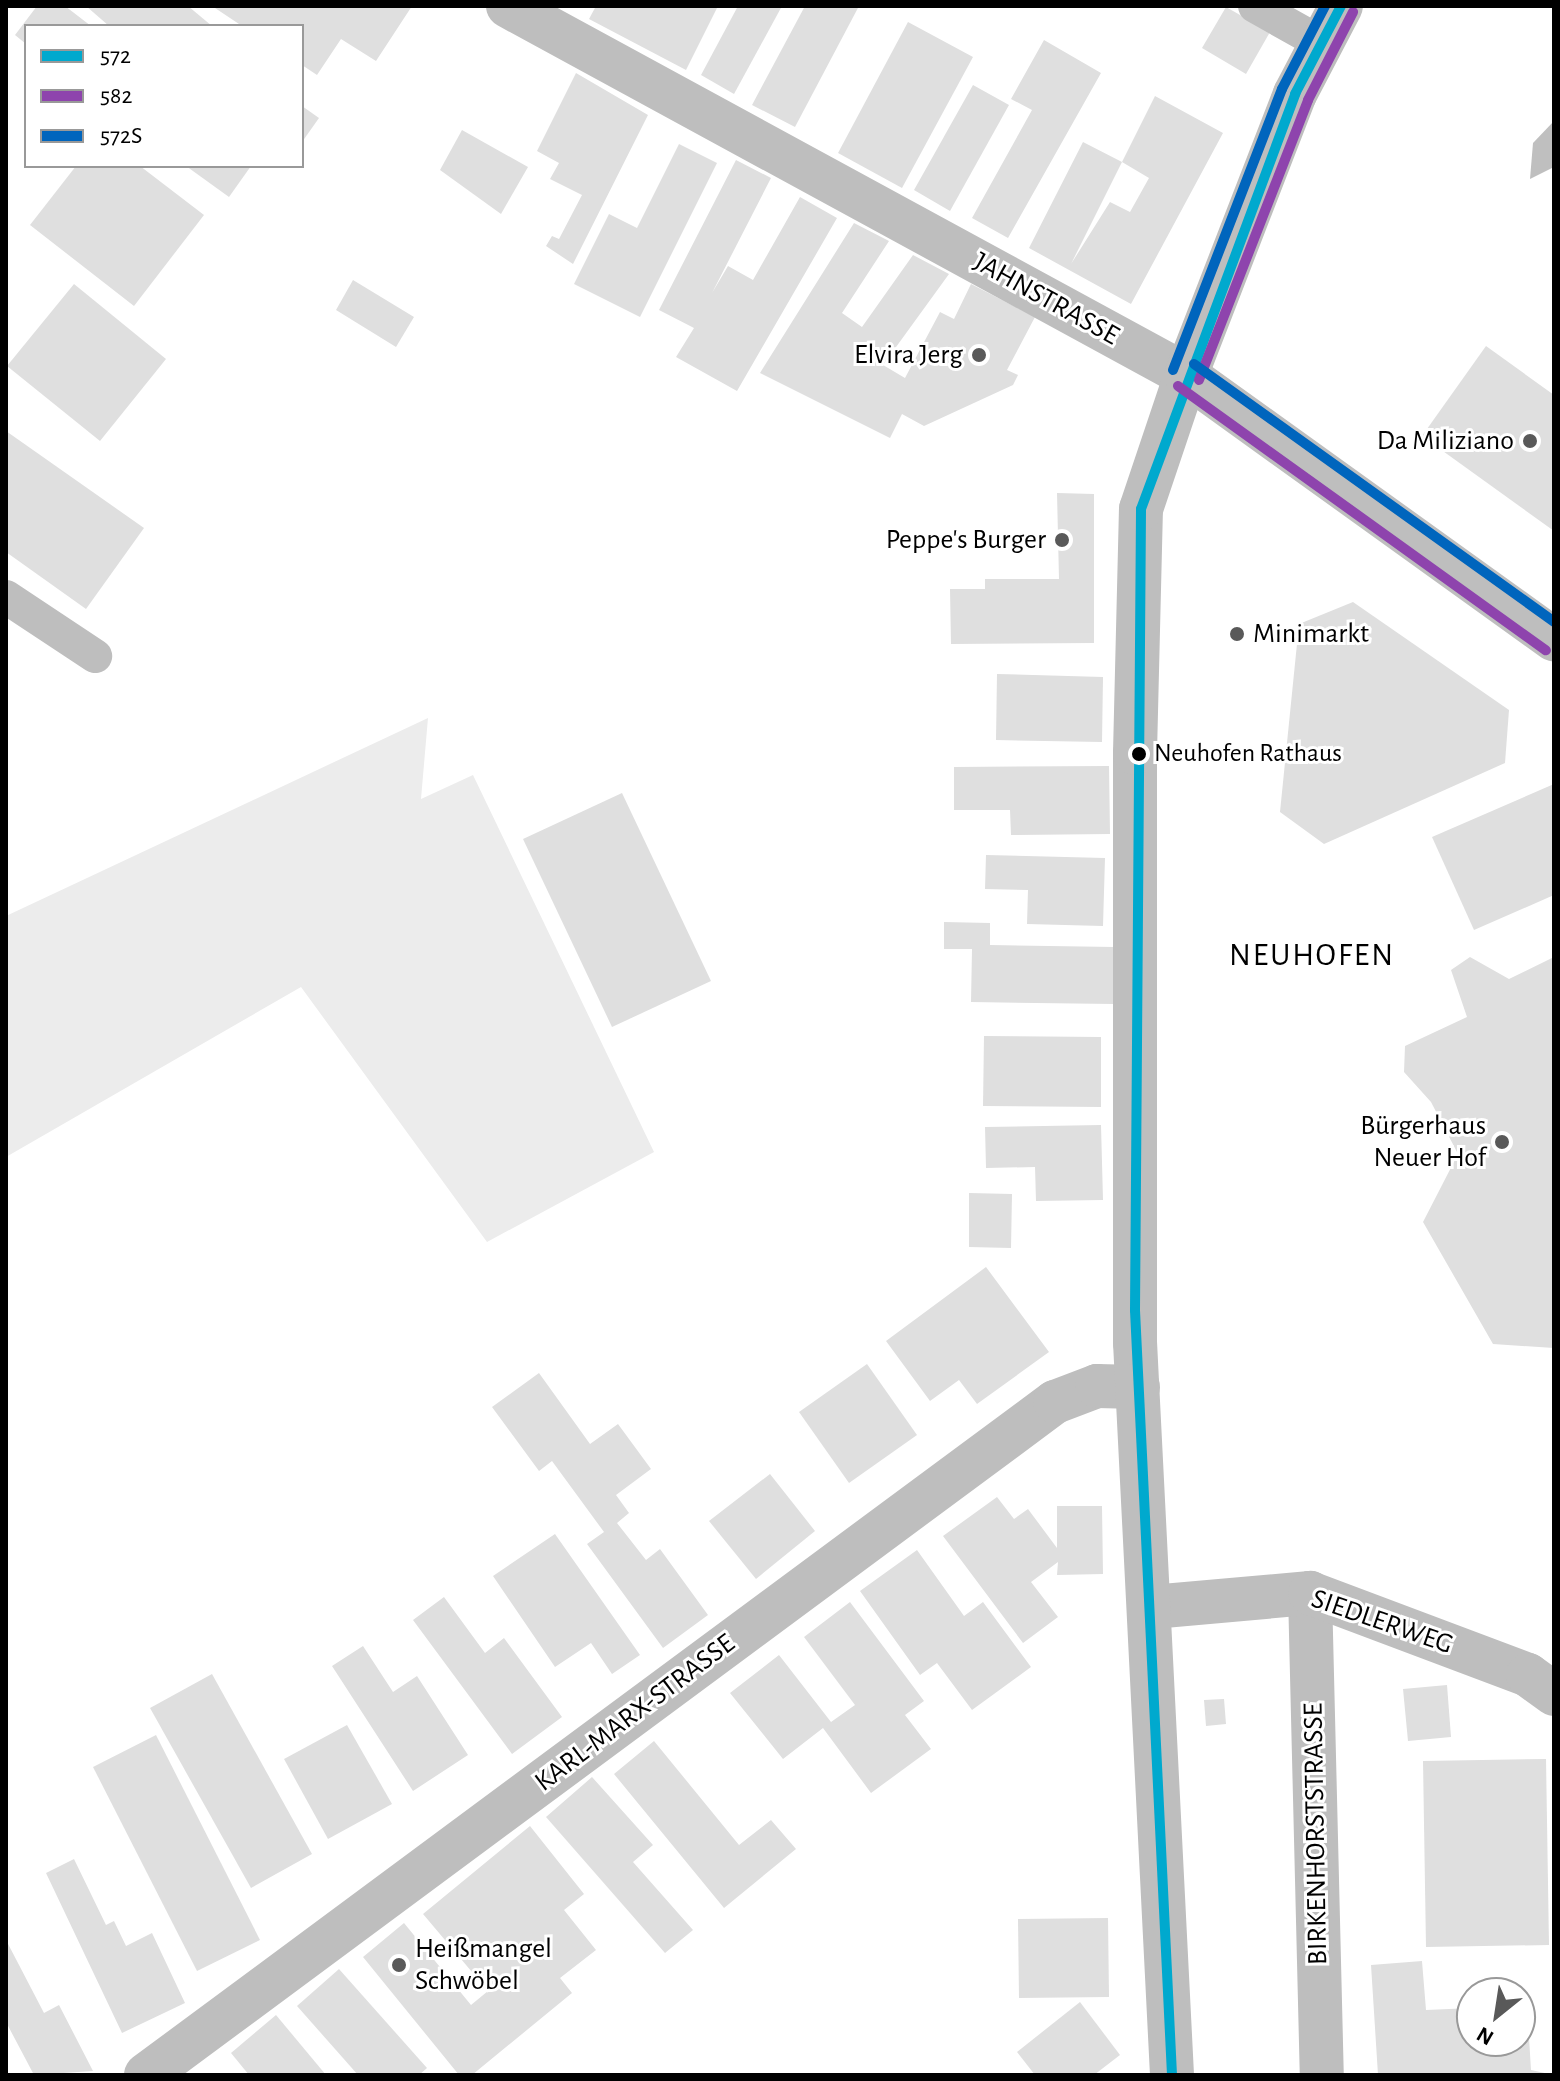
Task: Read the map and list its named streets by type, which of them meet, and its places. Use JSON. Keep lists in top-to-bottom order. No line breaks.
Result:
{"streets":{"street":["JAHNSTRASSE","SIEDLERWEG","KARL-MARX-STRASSE","BIRKENHORSTSTRASSE"]},"crossings":[["SIEDLERWEG","BIRKENHORSTSTRASSE"]],"districts":["NEUHOFEN"],"places":["Elvira Jerg","Da Miliziano","Peppe's Burger","Minimarkt","Neuhofen Rathaus","Bürgerhaus Neuer Hof","Heißmangel Schwöbel"],"lines":["transit line 572","transit line 572S","transit line 582"],"legend":["572","582","572S"],"north":"bottom left"}
